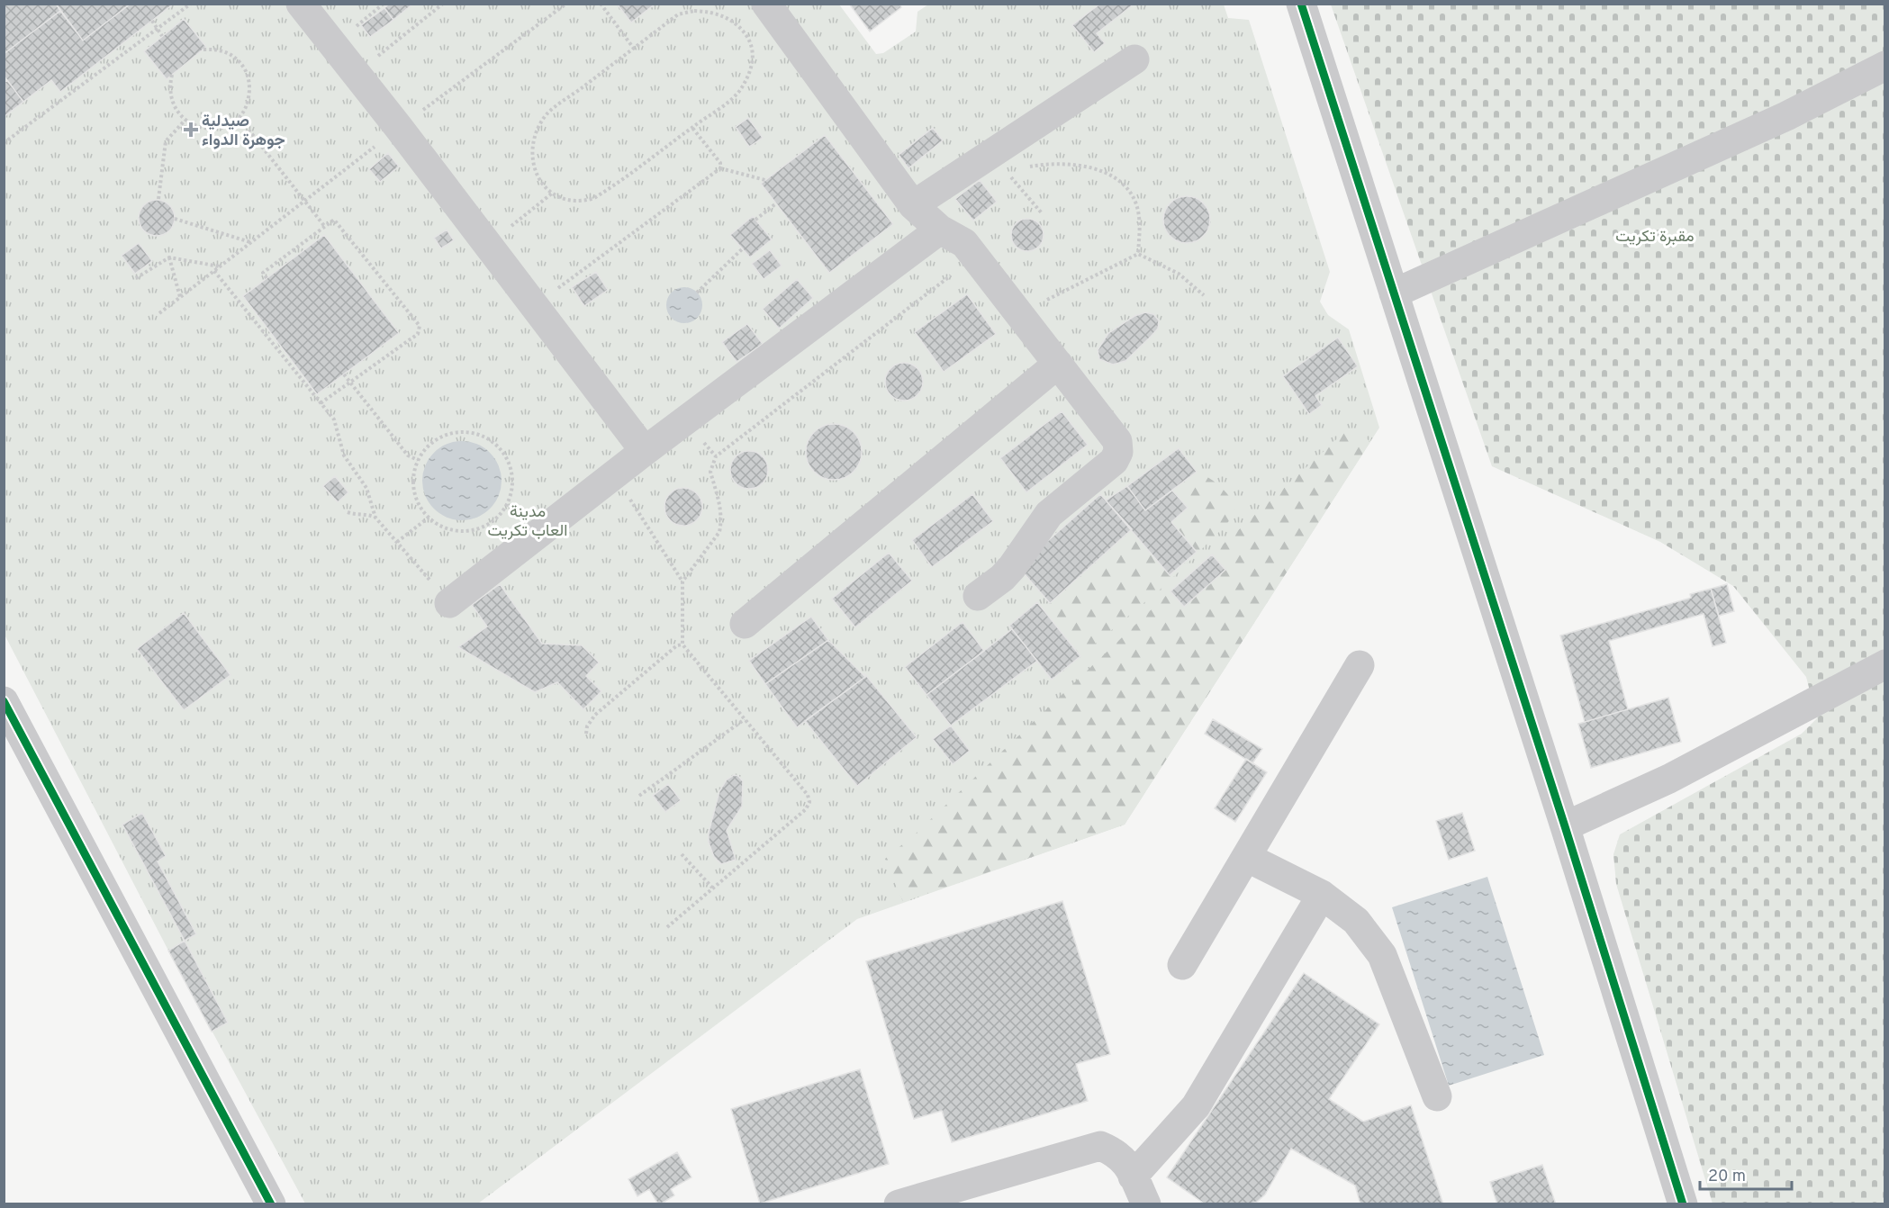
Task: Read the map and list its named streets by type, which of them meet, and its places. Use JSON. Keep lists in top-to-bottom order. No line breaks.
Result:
{"parks":["مقبرة تكريت","مدينة العاب تكريت"],"places":{"health":["صيدلية جوهرة الدواء"]},"scale_bar":"20 m"}
